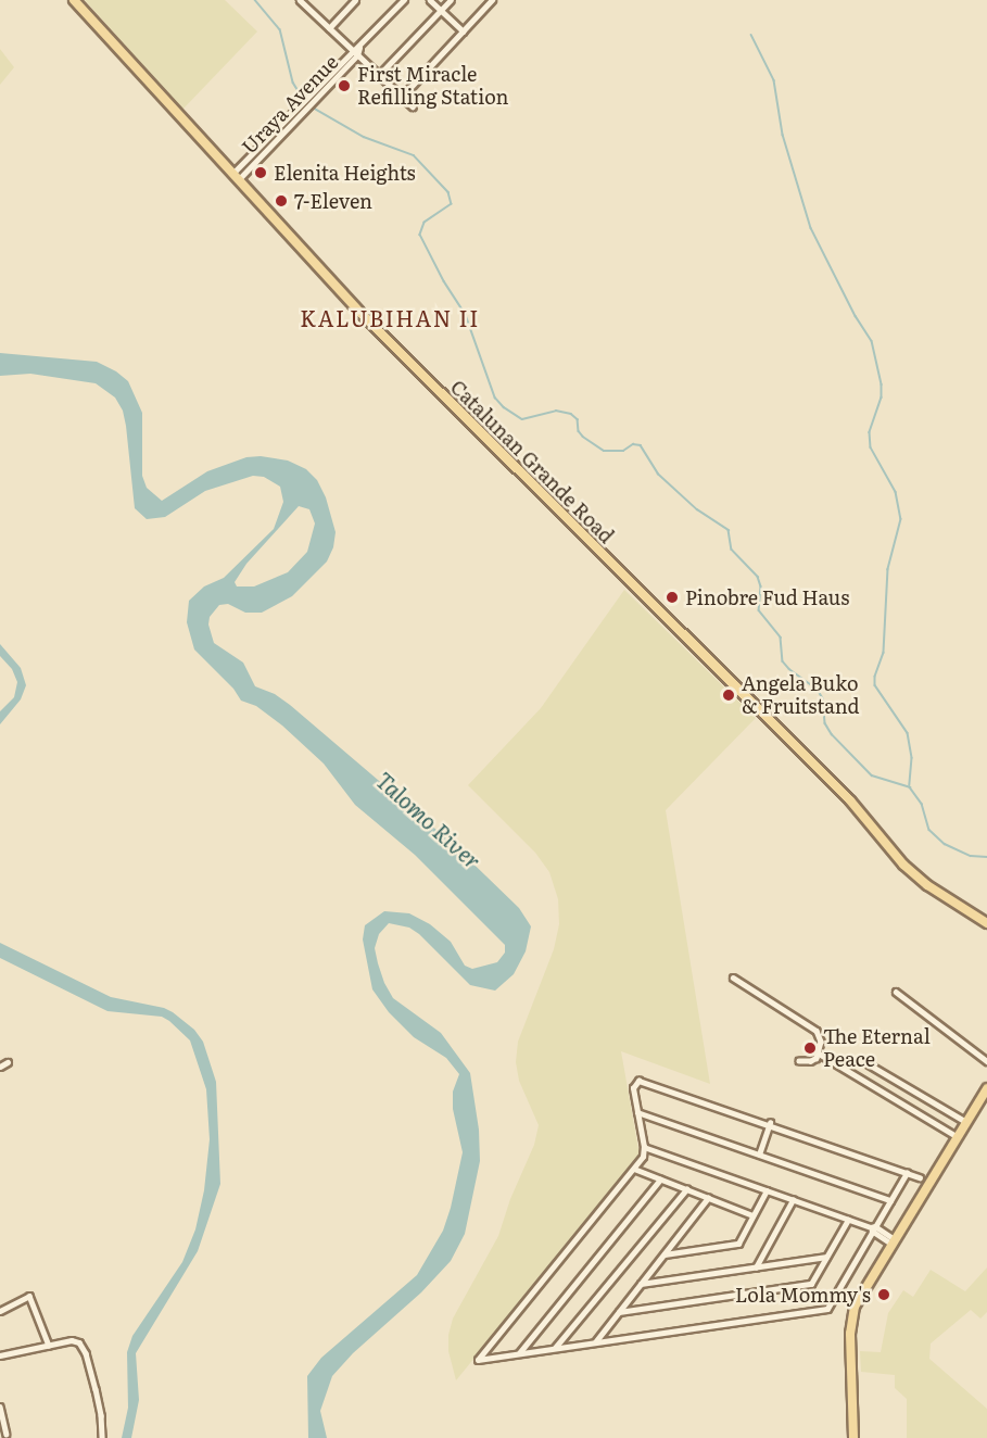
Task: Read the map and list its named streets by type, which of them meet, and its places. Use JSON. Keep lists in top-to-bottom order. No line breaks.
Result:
{"streets":{"main road":["Catalunan Grande Road"],"street":["Uraya Avenue"]},"crossings":[["Uraya Avenue","Catalunan Grande Road"]],"districts":["KALUBIHAN II"],"water":["Talomo River"],"places":["First Miracle Refilling Station","Elenita Heights","7-Eleven","Pinobre Fud Haus","Angela Buko & Fruitstand","The Eternal Peace","Lola Mommy's"]}
